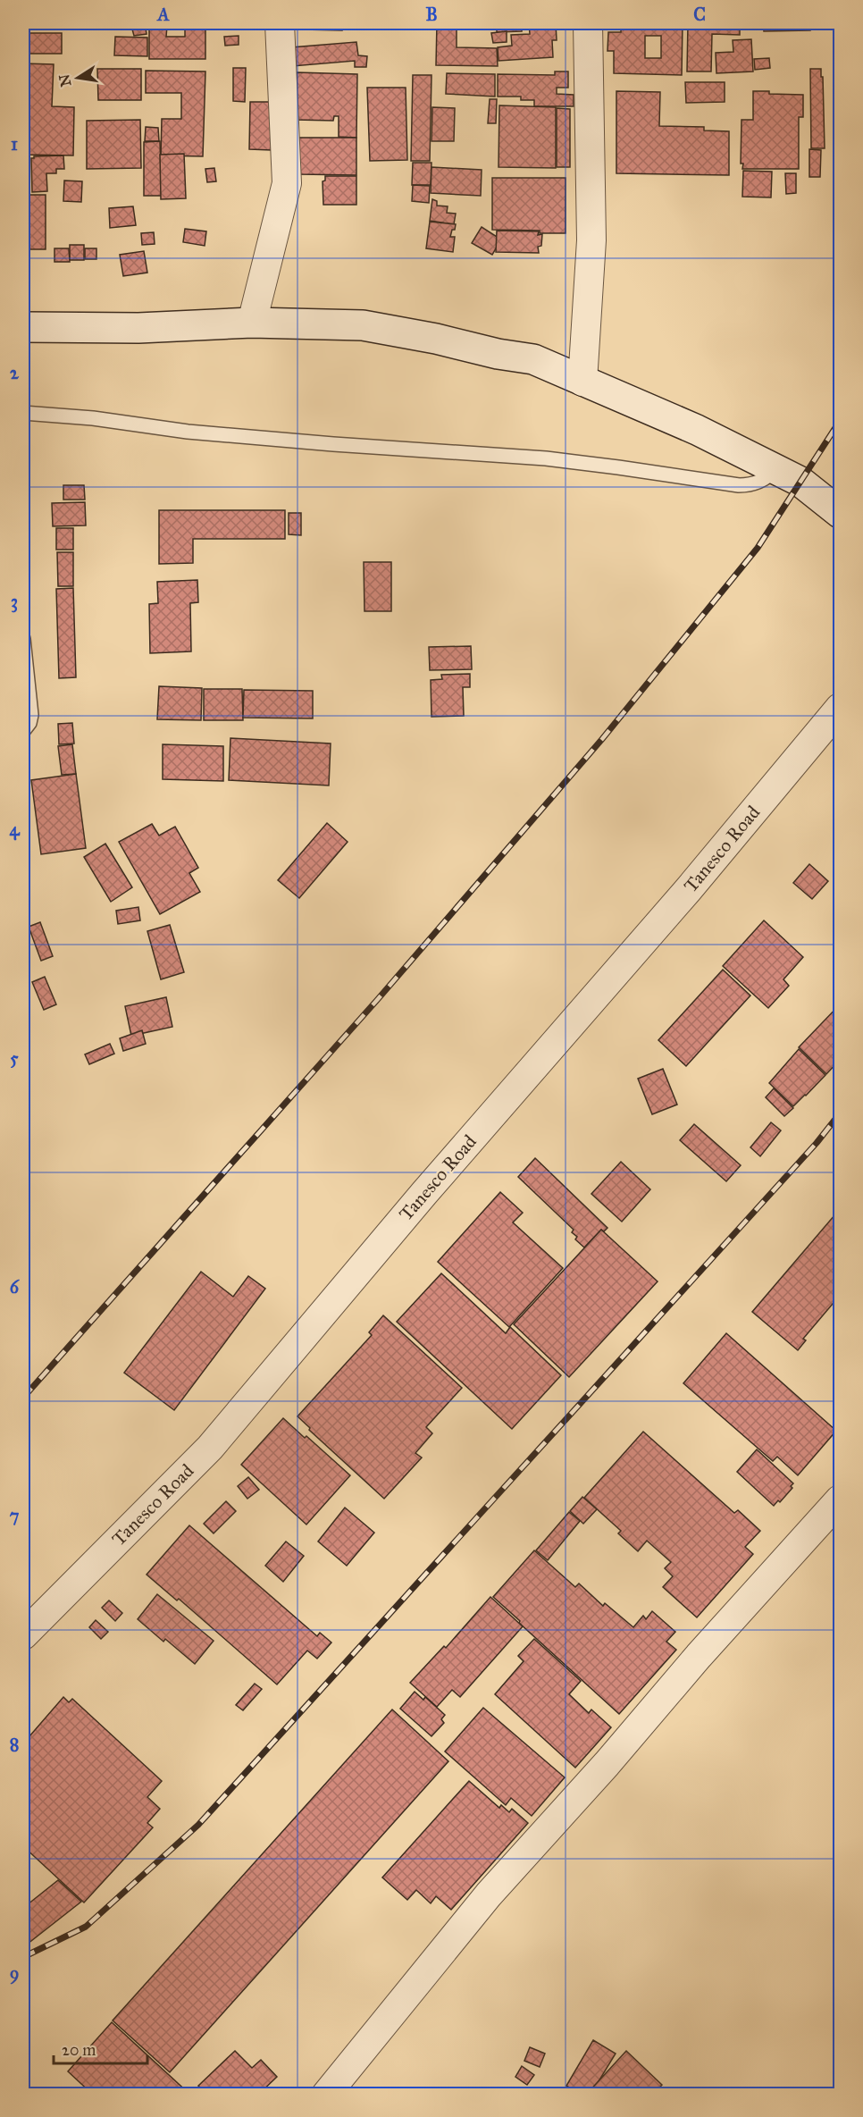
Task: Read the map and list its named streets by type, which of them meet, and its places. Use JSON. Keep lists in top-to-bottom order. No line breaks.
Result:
{"streets":{"street":["Tanesco Road"]},"scale_bar":"20 m","north":"left","grid":{"columns":["A","B","C"],"rows":["1","2","3","4","5","6","7","8","9"]}}
